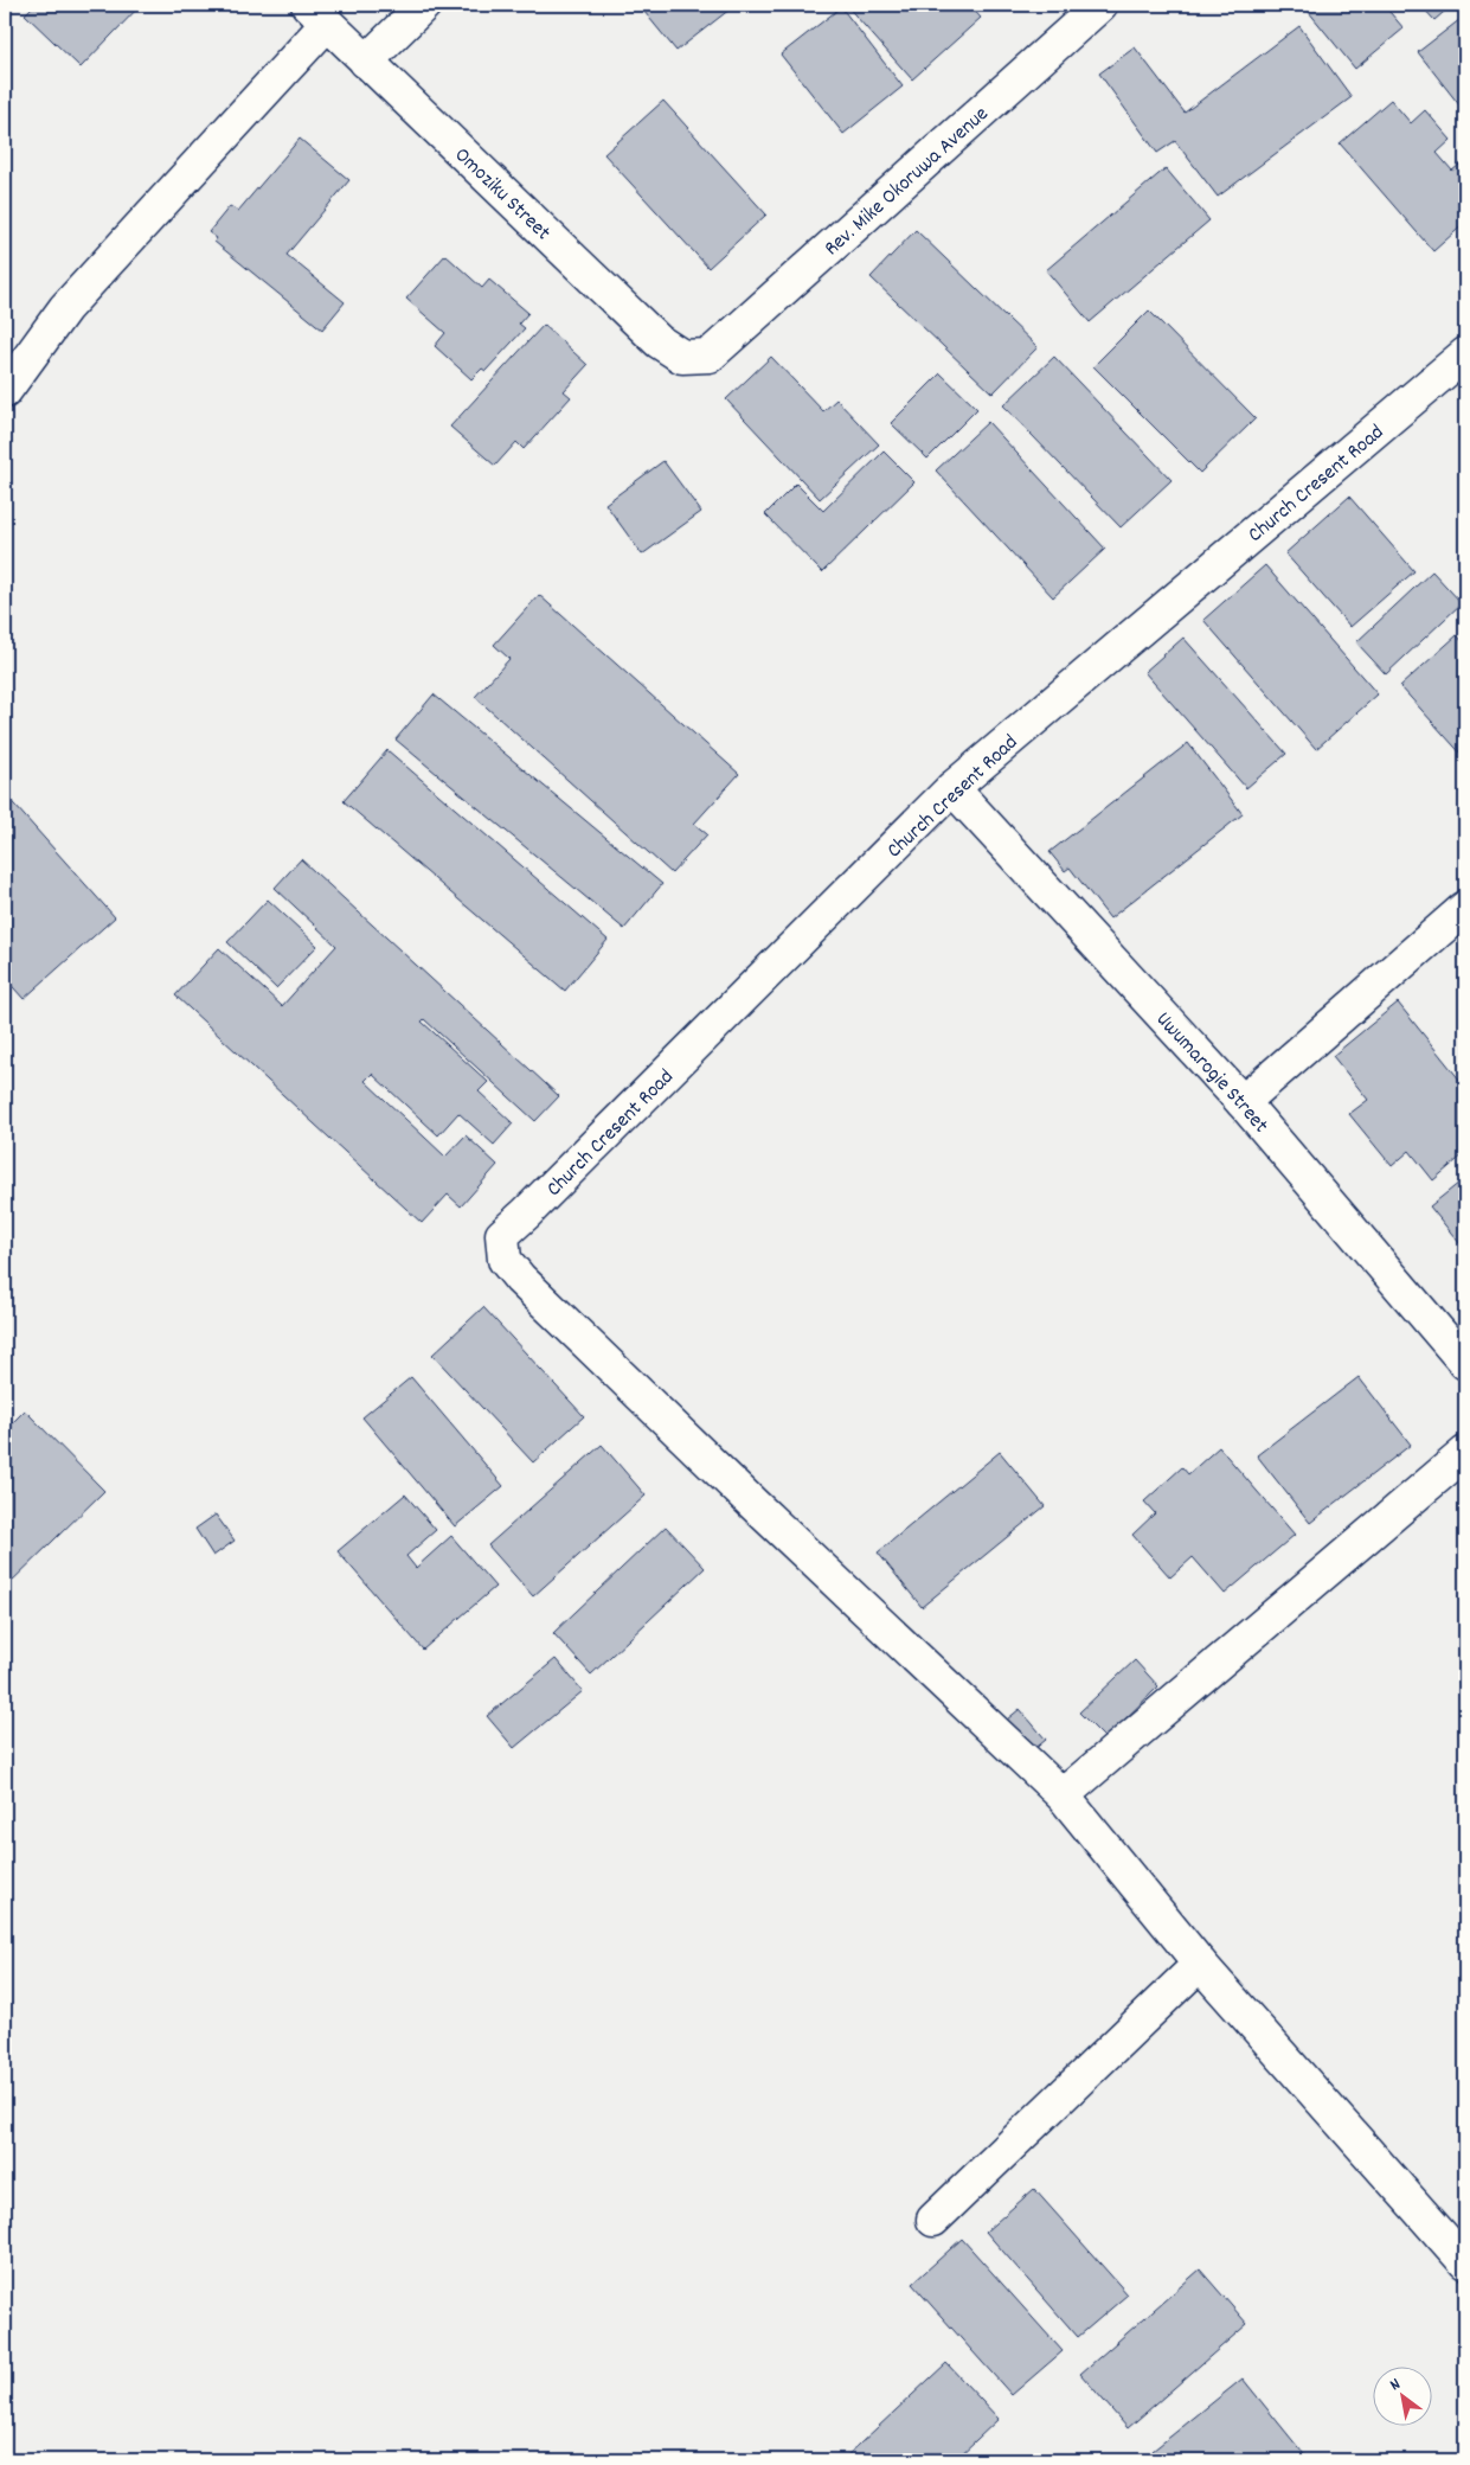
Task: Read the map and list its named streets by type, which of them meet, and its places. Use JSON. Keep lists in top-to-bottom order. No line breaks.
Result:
{"streets":{"street":["Rev. Mike Okoruwa Avenue","Omoziku Street","Church Cresent Road","Uwumarogie Street"]},"crossings":[["Rev. Mike Okoruwa Avenue","Omoziku Street"],["Church Cresent Road","Uwumarogie Street"]],"north":"top left"}
